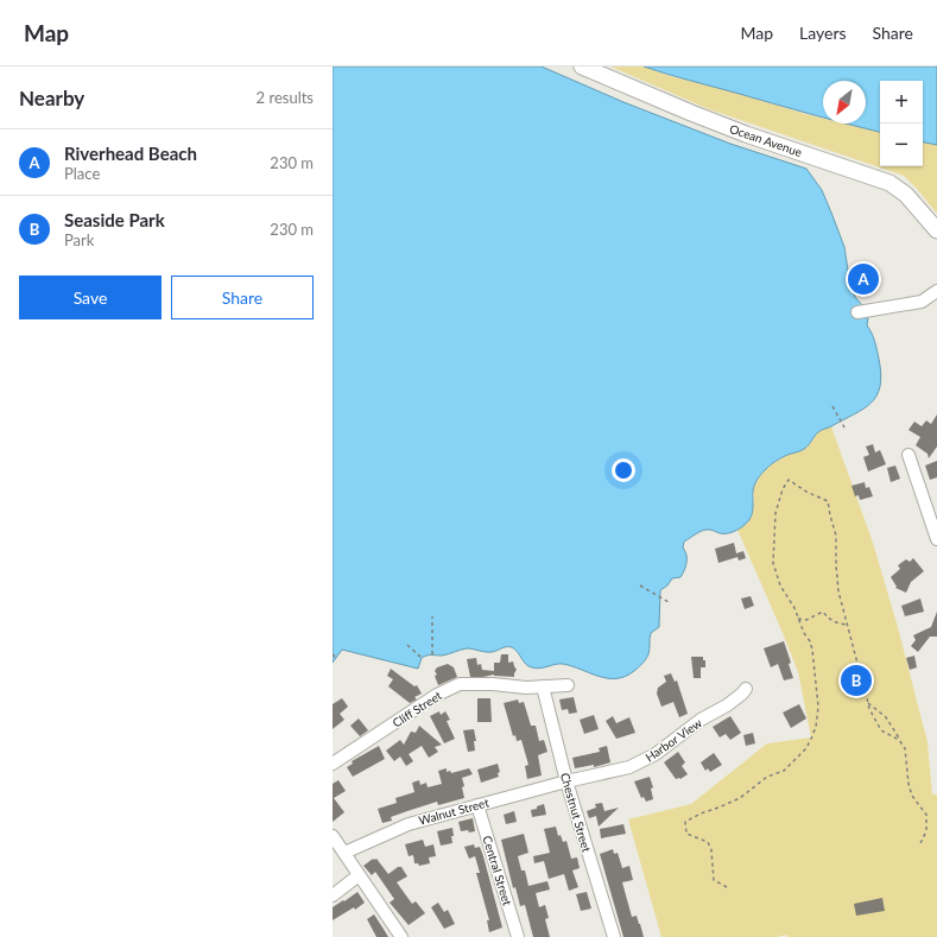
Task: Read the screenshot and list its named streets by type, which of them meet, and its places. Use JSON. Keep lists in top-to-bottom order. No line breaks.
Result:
{"streets":{"main road":["Ocean Avenue"],"street":["Cliff Street","Harbor View","Walnut Street","Chestnut Street","Central Street"]},"crossings":[["Cliff Street","Chestnut Street"],["Harbor View","Walnut Street"],["Harbor View","Chestnut Street"],["Walnut Street","Chestnut Street"],["Walnut Street","Central Street"]],"north":"bottom left","page":{"header":"Map","nav":["Map","Layers","Share"],"heading":["Nearby","2 results"],"map_buttons":["+","−"],"list":[{"mark":"A","name":"Riverhead Beach","note":"Place","value":"230 m"},{"mark":"B","name":"Seaside Park","note":"Park","value":"230 m"}],"buttons":["Save","Share"],"pins":["A","B"]}}
